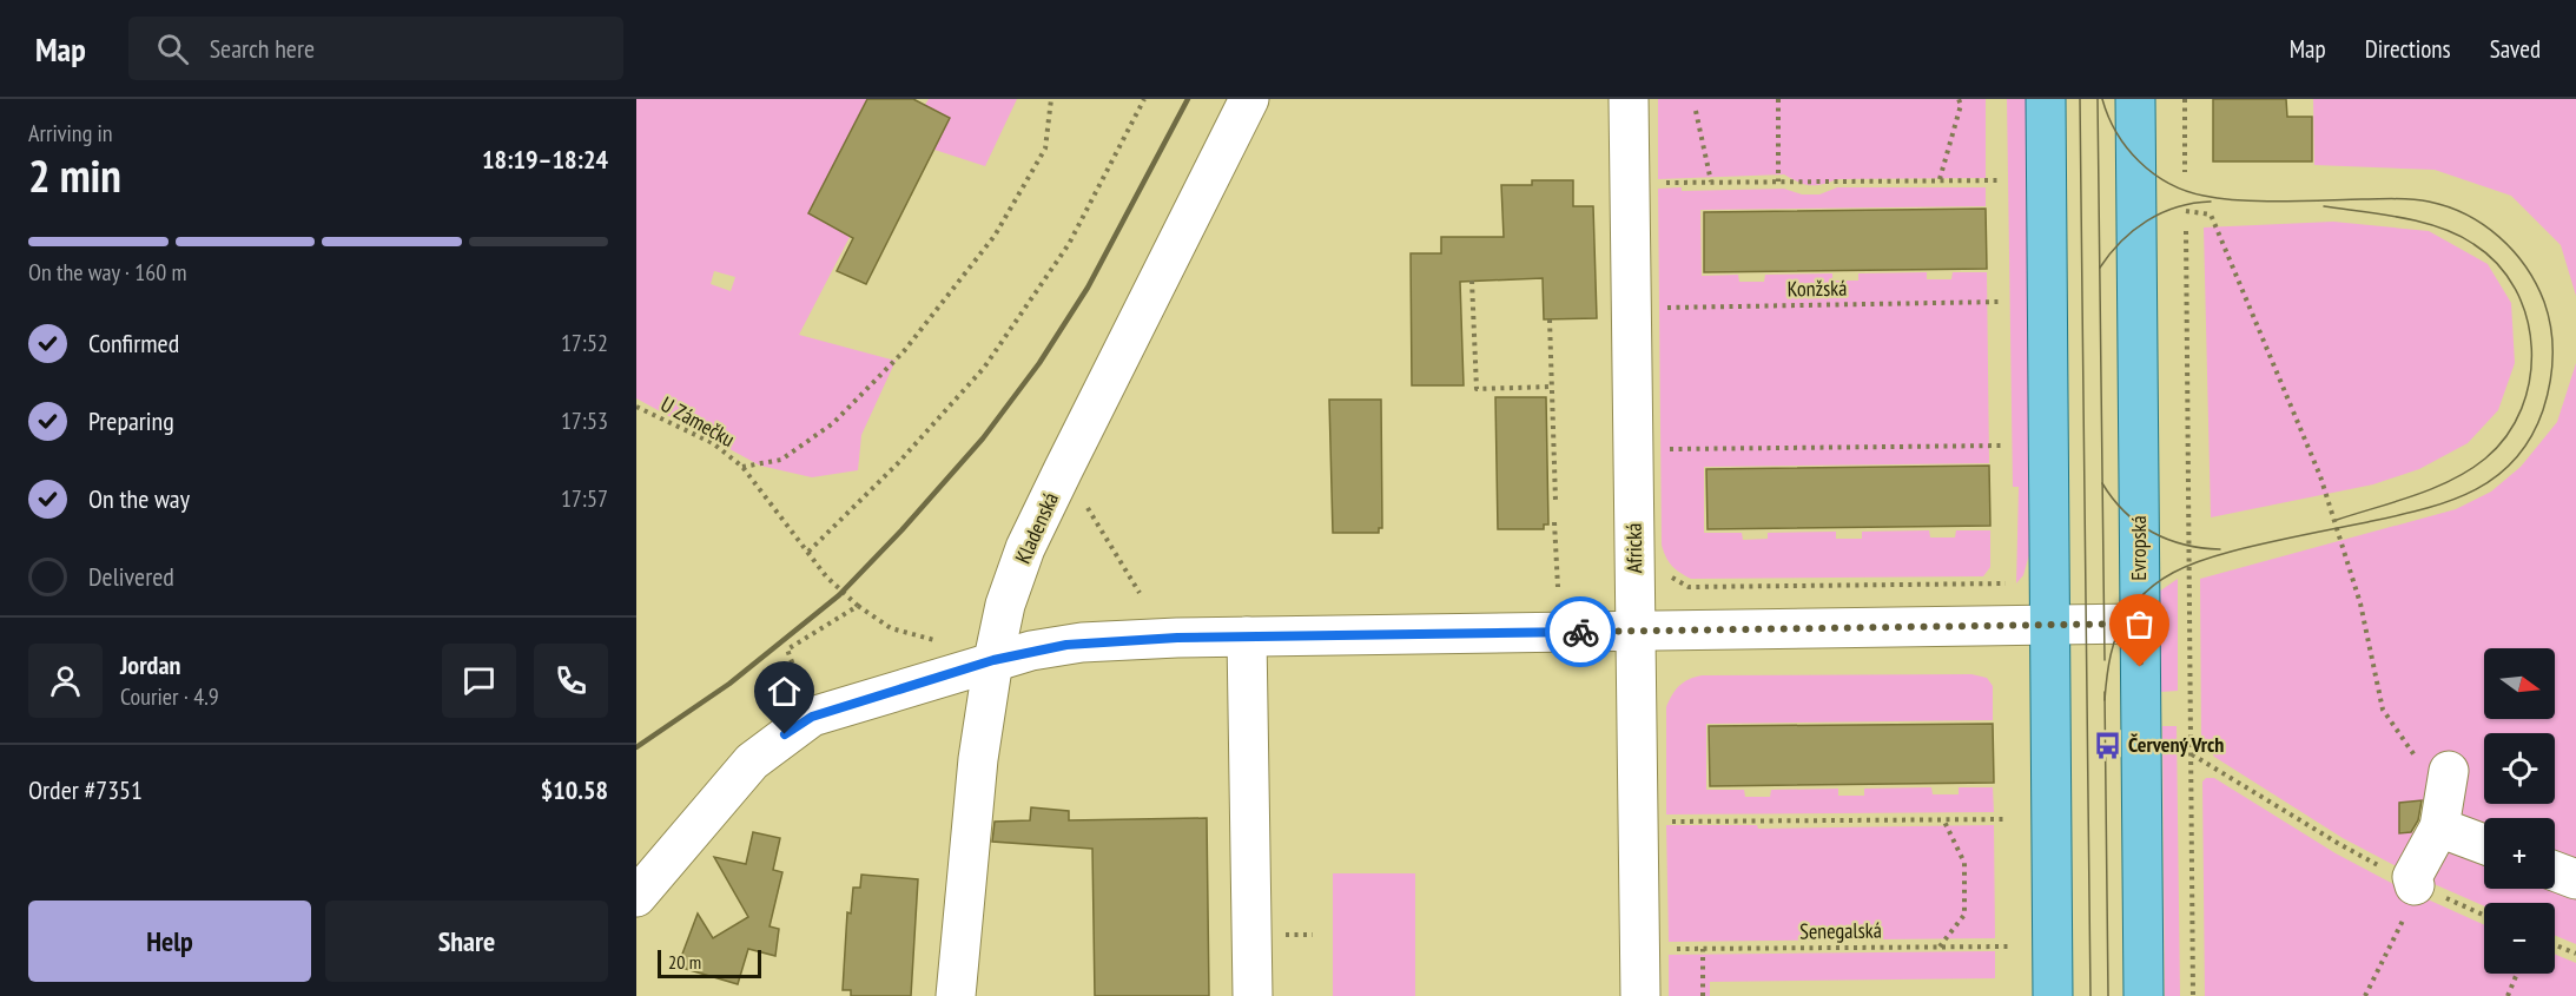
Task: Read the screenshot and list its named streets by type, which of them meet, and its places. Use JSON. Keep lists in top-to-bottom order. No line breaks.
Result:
{"streets":{"main road":["Evropská"],"street":["Kladenská","Africká"],"path":["Konžská","U Zámečku","Senegalská"]},"crossings":[["Konžská","Africká"]],"places":{"bus stop":["Červený Vrch"]},"scale_bar":"20 m","north":"right","page":{"header":"Map","search":"Search here","nav":["Map","Directions","Saved"],"heading":["2 min","Arriving in","18:19–18:24"],"panel":["Jordan","Courier · 4.9","Order #7351","$10.58"],"bar":"On the way · 160 m","list":[["Confirmed","17:52"],["Preparing","17:53"],["On the way","17:57"],"Delivered"],"map_buttons":["+","−"],"buttons":["Help","Share"],"scale":"20 m"}}
